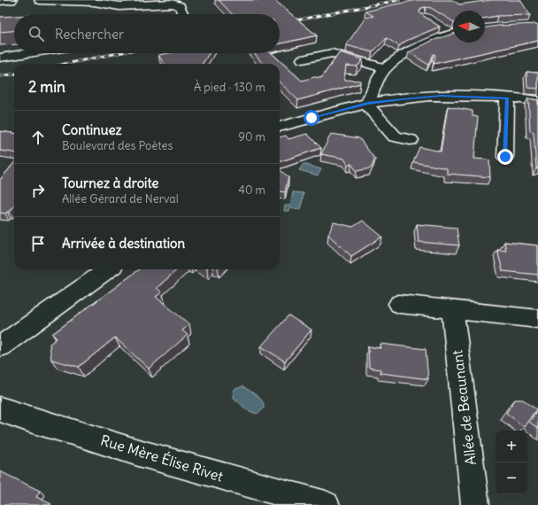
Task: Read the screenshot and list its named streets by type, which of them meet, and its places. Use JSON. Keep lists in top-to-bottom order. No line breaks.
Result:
{"streets":{"street":["Allée de Beaunant","Rue Mère Élise Rivet"]},"north":"left","page":{"search":"Rechercher","heading":["2 min","À pied · 130 m"],"list":[["Continuez","Boulevard des Poètes","90 m"],["Tournez à droite","Allée Gérard de Nerval","40 m"],"Arrivée à destination"],"map_buttons":["+","−"]}}
